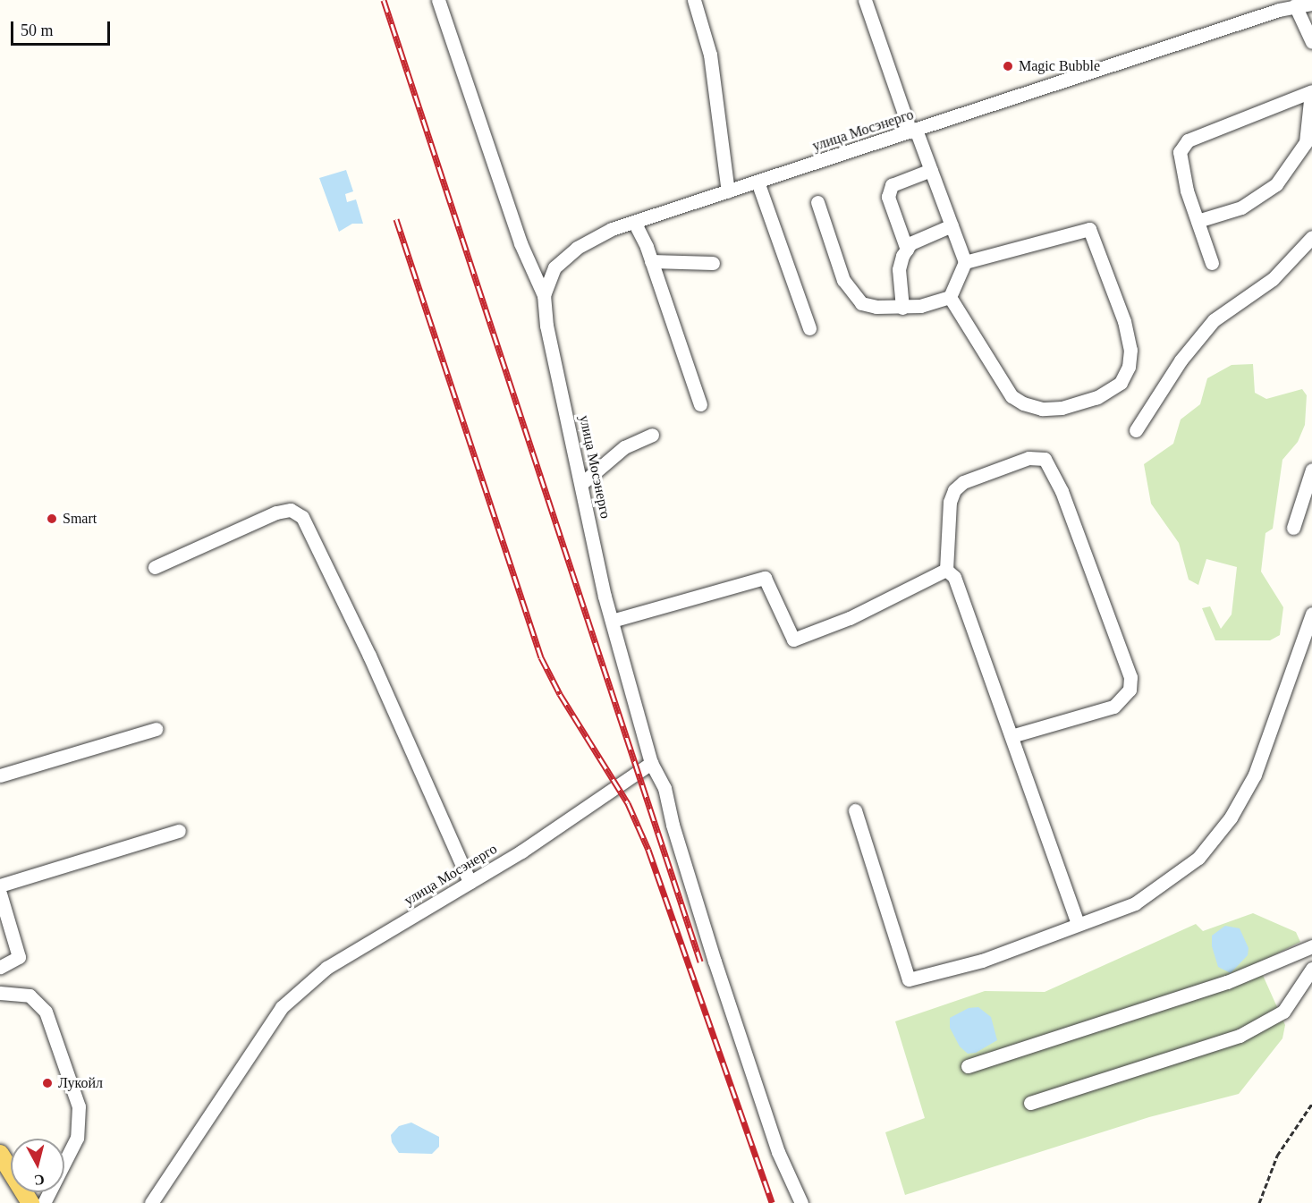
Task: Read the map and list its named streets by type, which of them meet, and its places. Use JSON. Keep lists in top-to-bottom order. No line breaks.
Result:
{"streets":{"street":["улица Мосэнерго"]},"places":["Magic Bubble","Smart","Лукойл"],"scale_bar":"50 m","north":"bottom"}
